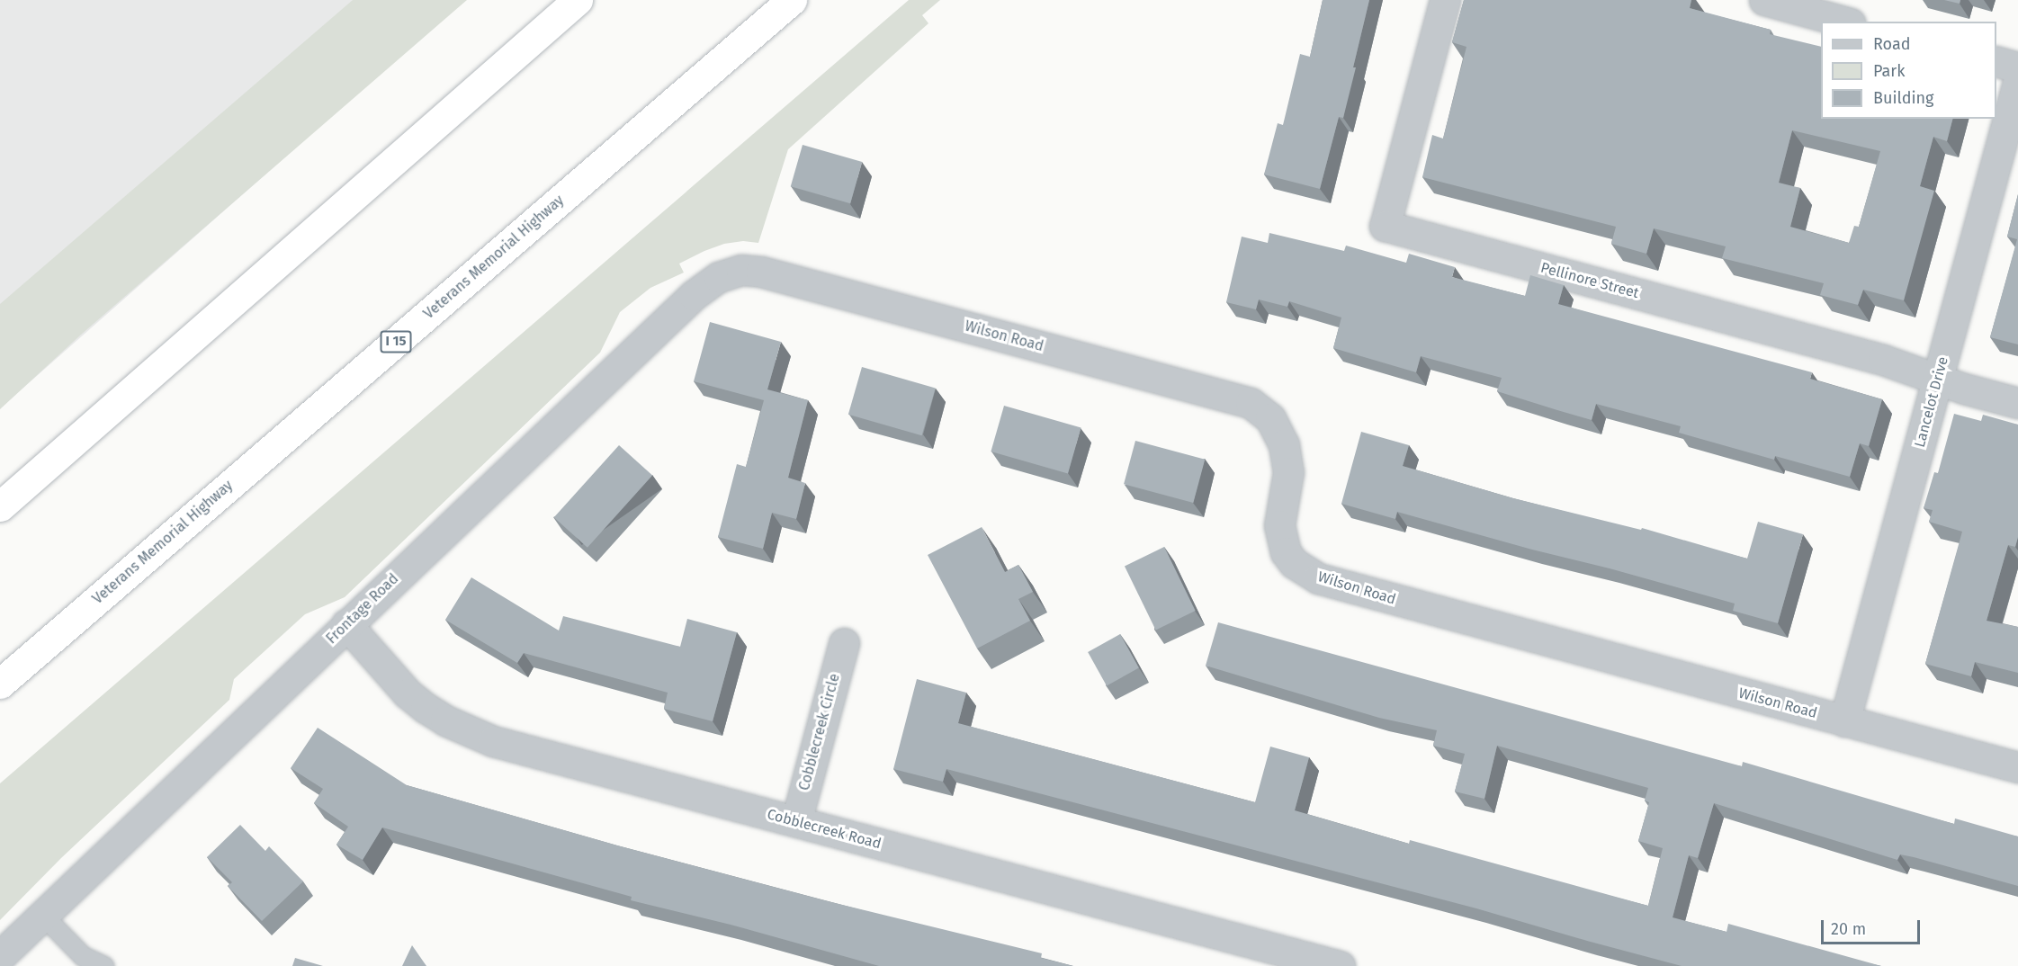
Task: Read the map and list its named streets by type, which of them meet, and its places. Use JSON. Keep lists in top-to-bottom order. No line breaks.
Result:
{"streets":{"highway":["Veterans Memorial Highway","I 15"],"street":["Pellinore Street","Wilson Road","Lancelot Drive","Frontage Road","Cobblecreek Circle","Cobblecreek Road"]},"crossings":[["Pellinore Street","Lancelot Drive"],["Wilson Road","Lancelot Drive"],["Wilson Road","Frontage Road"],["Frontage Road","Cobblecreek Road"],["Cobblecreek Circle","Cobblecreek Road"]],"legend":["Road","Park","Building"],"scale_bar":"20 m"}
